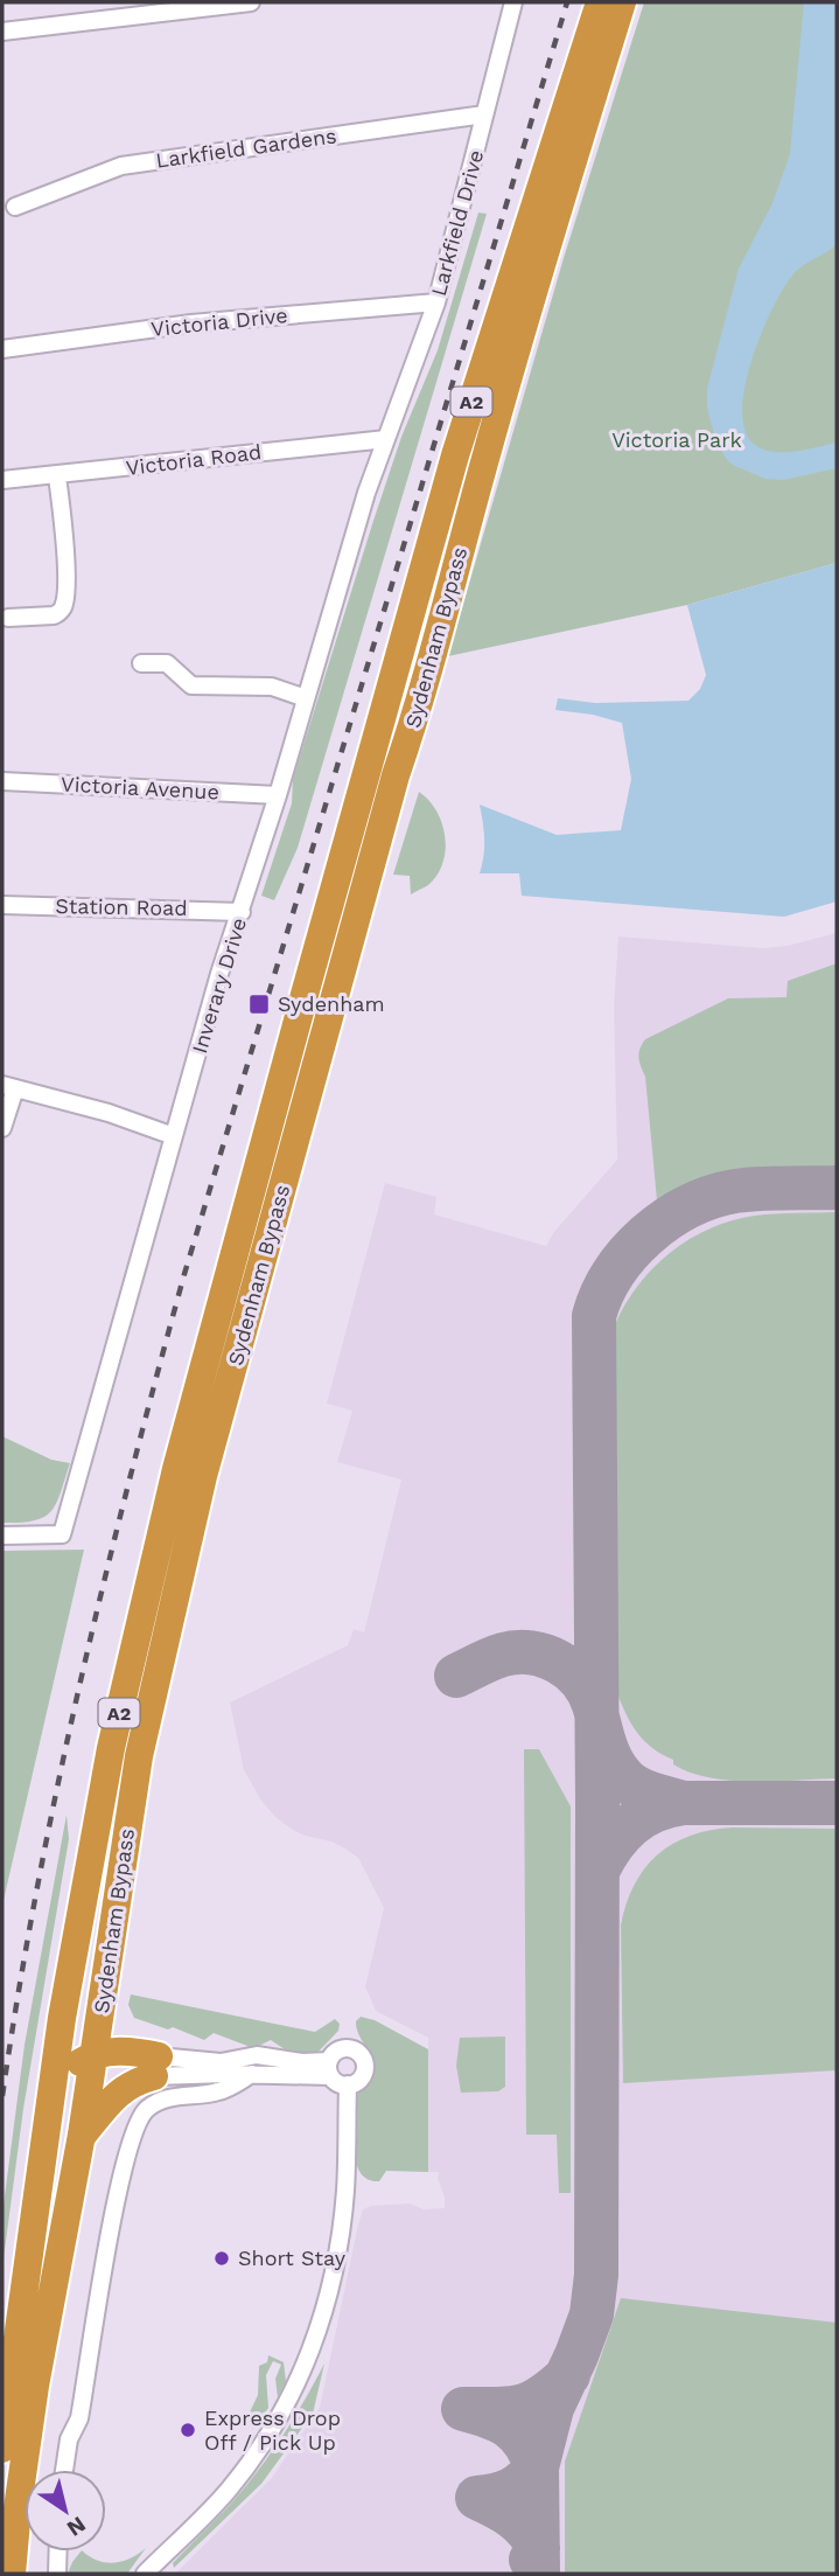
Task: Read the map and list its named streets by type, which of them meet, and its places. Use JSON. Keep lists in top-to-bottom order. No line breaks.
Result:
{"streets":{"highway":["A2","Sydenham Bypass"],"street":["Larkfield Gardens","Larkfield Drive","Victoria Drive","Victoria Road","Victoria Avenue","Station Road","Inverary Drive"]},"crossings":[["Larkfield Gardens","Larkfield Drive"],["Larkfield Drive","Victoria Drive"],["Larkfield Drive","Victoria Road"],["Larkfield Drive","Inverary Drive"],["Victoria Road","Inverary Drive"],["Victoria Avenue","Inverary Drive"],["Station Road","Inverary Drive"]],"parks":["Victoria Park"],"places":{"transit":["Sydenham"],"other":["Short Stay","Express Drop Off / Pick Up"]},"north":"bottom right"}
